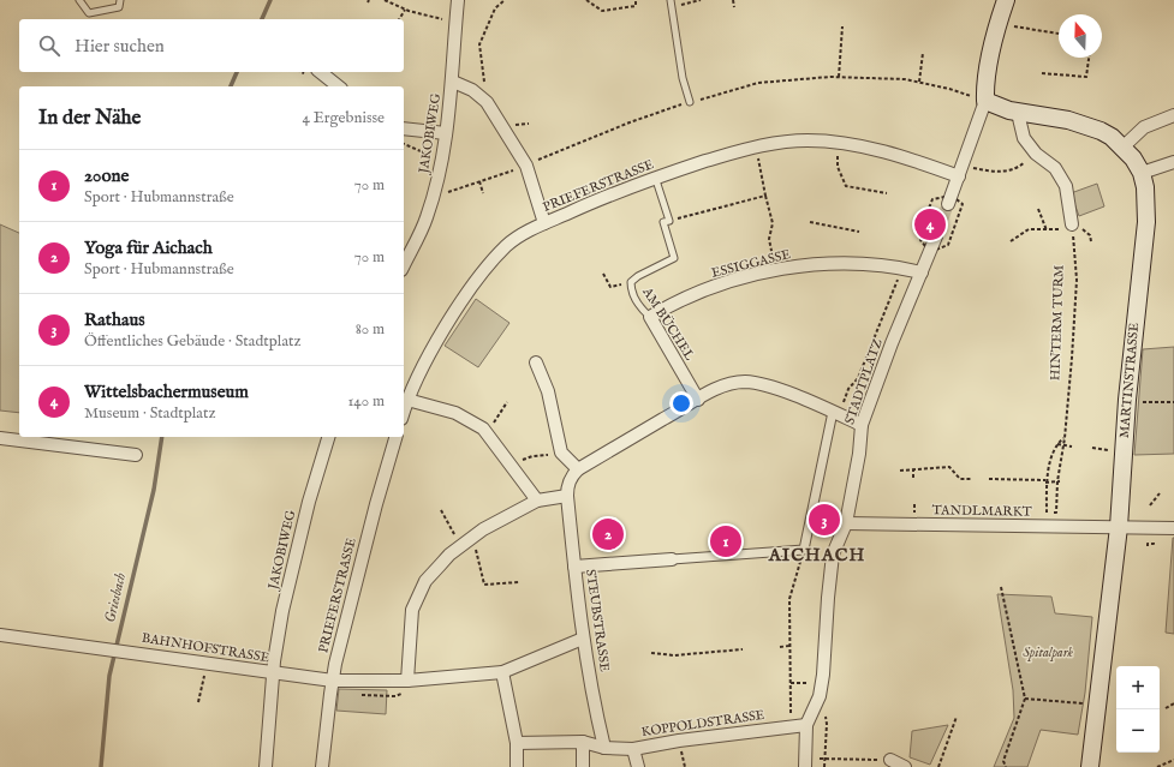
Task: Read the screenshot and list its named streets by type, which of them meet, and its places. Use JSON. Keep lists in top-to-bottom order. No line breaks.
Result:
{"streets":{"main road":["MARTINSTRASSE"],"street":["JAKOBIWEG","PRIEFERSTRASSE","ESSIGGASSE","AM BÜCHEL","STADTPLATZ","TANDLMARKT","STEUBSTRASSE","BAHNHOFSTRASSE","KOPPOLDSTRASSE"],"path":["HINTERM TURM"]},"crossings":[["JAKOBIWEG","PRIEFERSTRASSE"],["JAKOBIWEG","BAHNHOFSTRASSE"],["PRIEFERSTRASSE","AM BÜCHEL"],["PRIEFERSTRASSE","BAHNHOFSTRASSE"],["ESSIGGASSE","AM BÜCHEL"],["ESSIGGASSE","STADTPLATZ"],["MARTINSTRASSE","TANDLMARKT"],["STADTPLATZ","TANDLMARKT"],["STADTPLATZ","KOPPOLDSTRASSE"],["STEUBSTRASSE","BAHNHOFSTRASSE"],["STEUBSTRASSE","KOPPOLDSTRASSE"]],"districts":["AICHACH"],"water":["Griesbach"],"parks":["Spitalpark"],"north":"top","page":{"search":"Hier suchen","heading":["In der Nähe","4 Ergebnisse"],"list":[{"mark":"1","name":"20one","note":"Sport · Hubmannstraße","value":"70 m"},{"mark":"2","name":"Yoga für Aichach","note":"Sport · Hubmannstraße","value":"70 m"},{"mark":"3","name":"Rathaus","note":"Öffentliches Gebäude · Stadtplatz","value":"80 m"},{"mark":"4","name":"Wittelsbachermuseum","note":"Museum · Stadtplatz","value":"140 m"}],"pins":["4","3","2","1"],"map_buttons":["+","−"]}}
